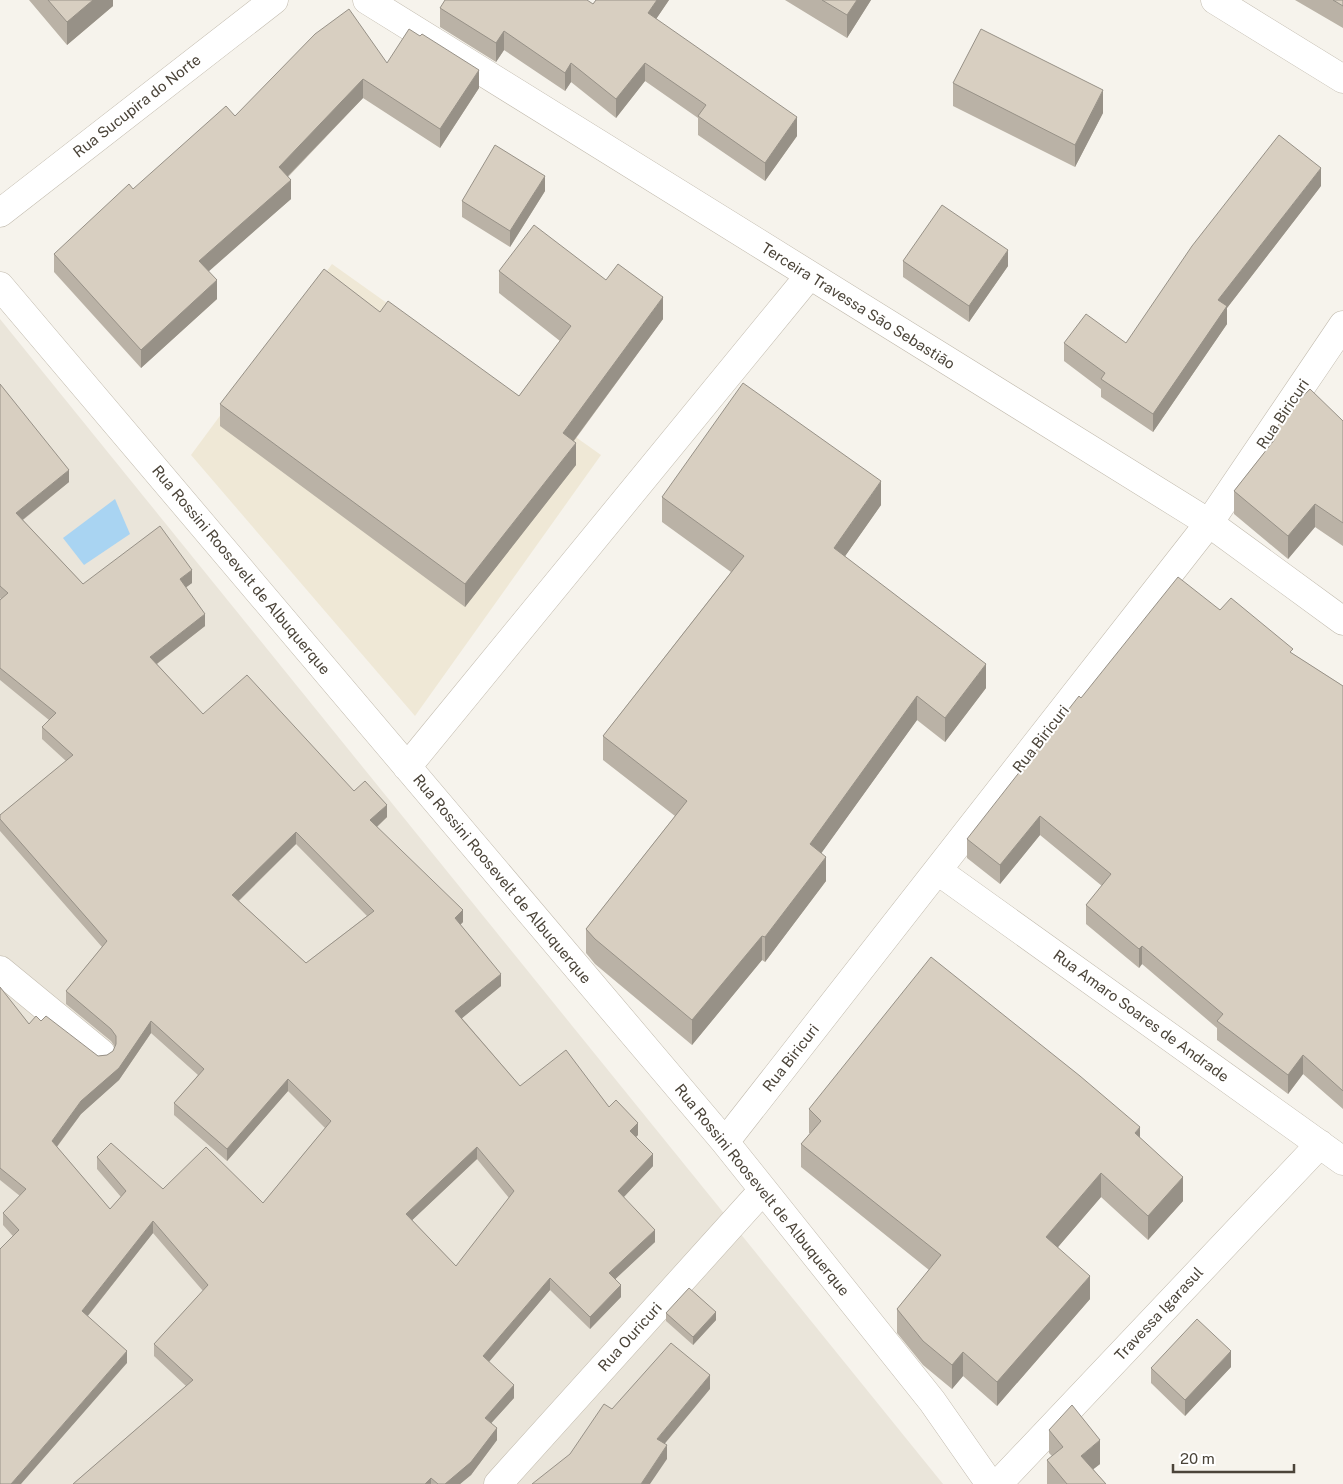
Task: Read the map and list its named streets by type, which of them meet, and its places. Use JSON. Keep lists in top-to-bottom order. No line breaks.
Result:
{"streets":{"street":["Rua Sucupira do Norte","Terceira Travessa São Sebastião","Rua Biricuri","Rua Rossini Roosevelt de Albuquerque","Rua Amaro Soares de Andrade","Travessa Igarasul","Rua Ouricuri"]},"crossings":[["Terceira Travessa São Sebastião","Rua Biricuri"],["Rua Biricuri","Rua Rossini Roosevelt de Albuquerque"],["Rua Biricuri","Rua Amaro Soares de Andrade"],["Rua Rossini Roosevelt de Albuquerque","Rua Ouricuri"],["Rua Amaro Soares de Andrade","Travessa Igarasul"]],"scale_bar":"20 m"}
